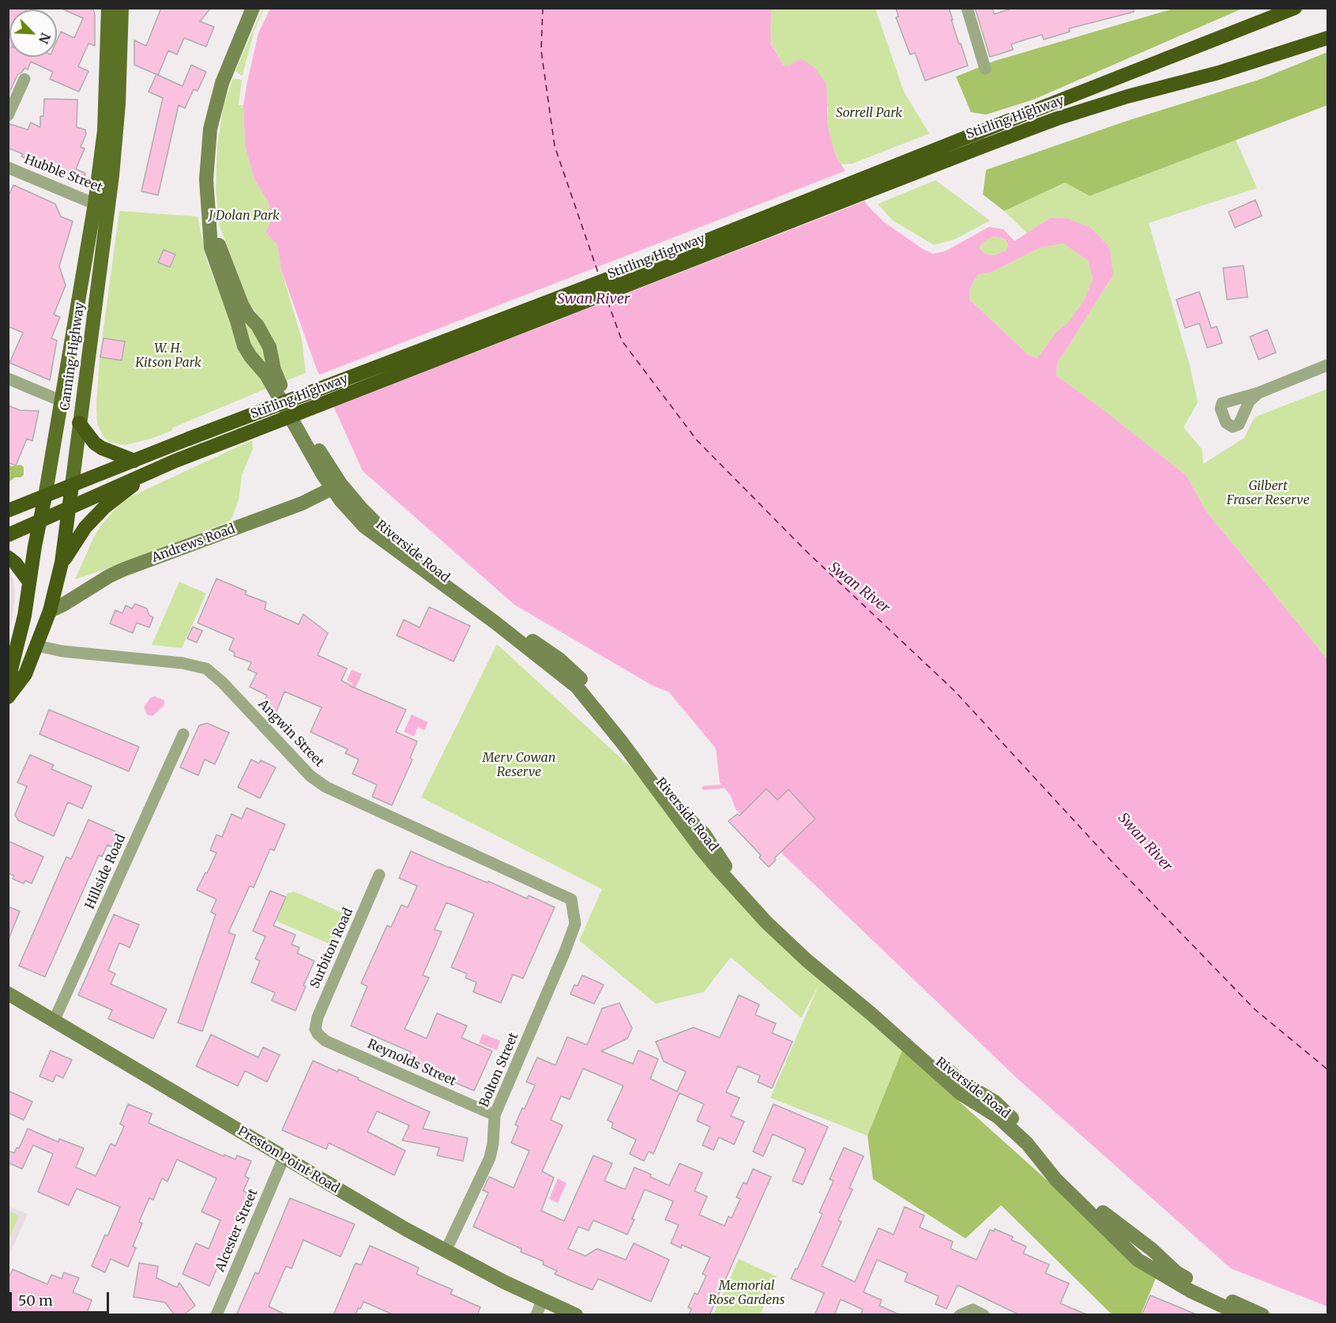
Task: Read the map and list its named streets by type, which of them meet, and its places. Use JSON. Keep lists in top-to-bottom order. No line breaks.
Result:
{"streets":{"highway":["Stirling Highway","Canning Highway"],"street":["Hubble Street","Andrews Road","Riverside Road","Angwin Street","Hillside Road","Surbiton Road","Reynolds Street","Bolton Street","Preston Point Road","Alcester Street"]},"crossings":[["Stirling Highway","Canning Highway"],["Hubble Street","Canning Highway"],["Canning Highway","Andrews Road"],["Canning Highway","Angwin Street"],["Andrews Road","Riverside Road"],["Angwin Street","Bolton Street"],["Hillside Road","Preston Point Road"],["Surbiton Road","Reynolds Street"],["Reynolds Street","Bolton Street"],["Bolton Street","Preston Point Road"],["Preston Point Road","Alcester Street"]],"water":["Swan River"],"parks":["Sorrell Park","J Dolan Park","W. H. Kitson Park","Gilbert Fraser Reserve","Merv Cowan Reserve","Memorial Rose Gardens"],"scale_bar":"50 m","north":"bottom right"}
